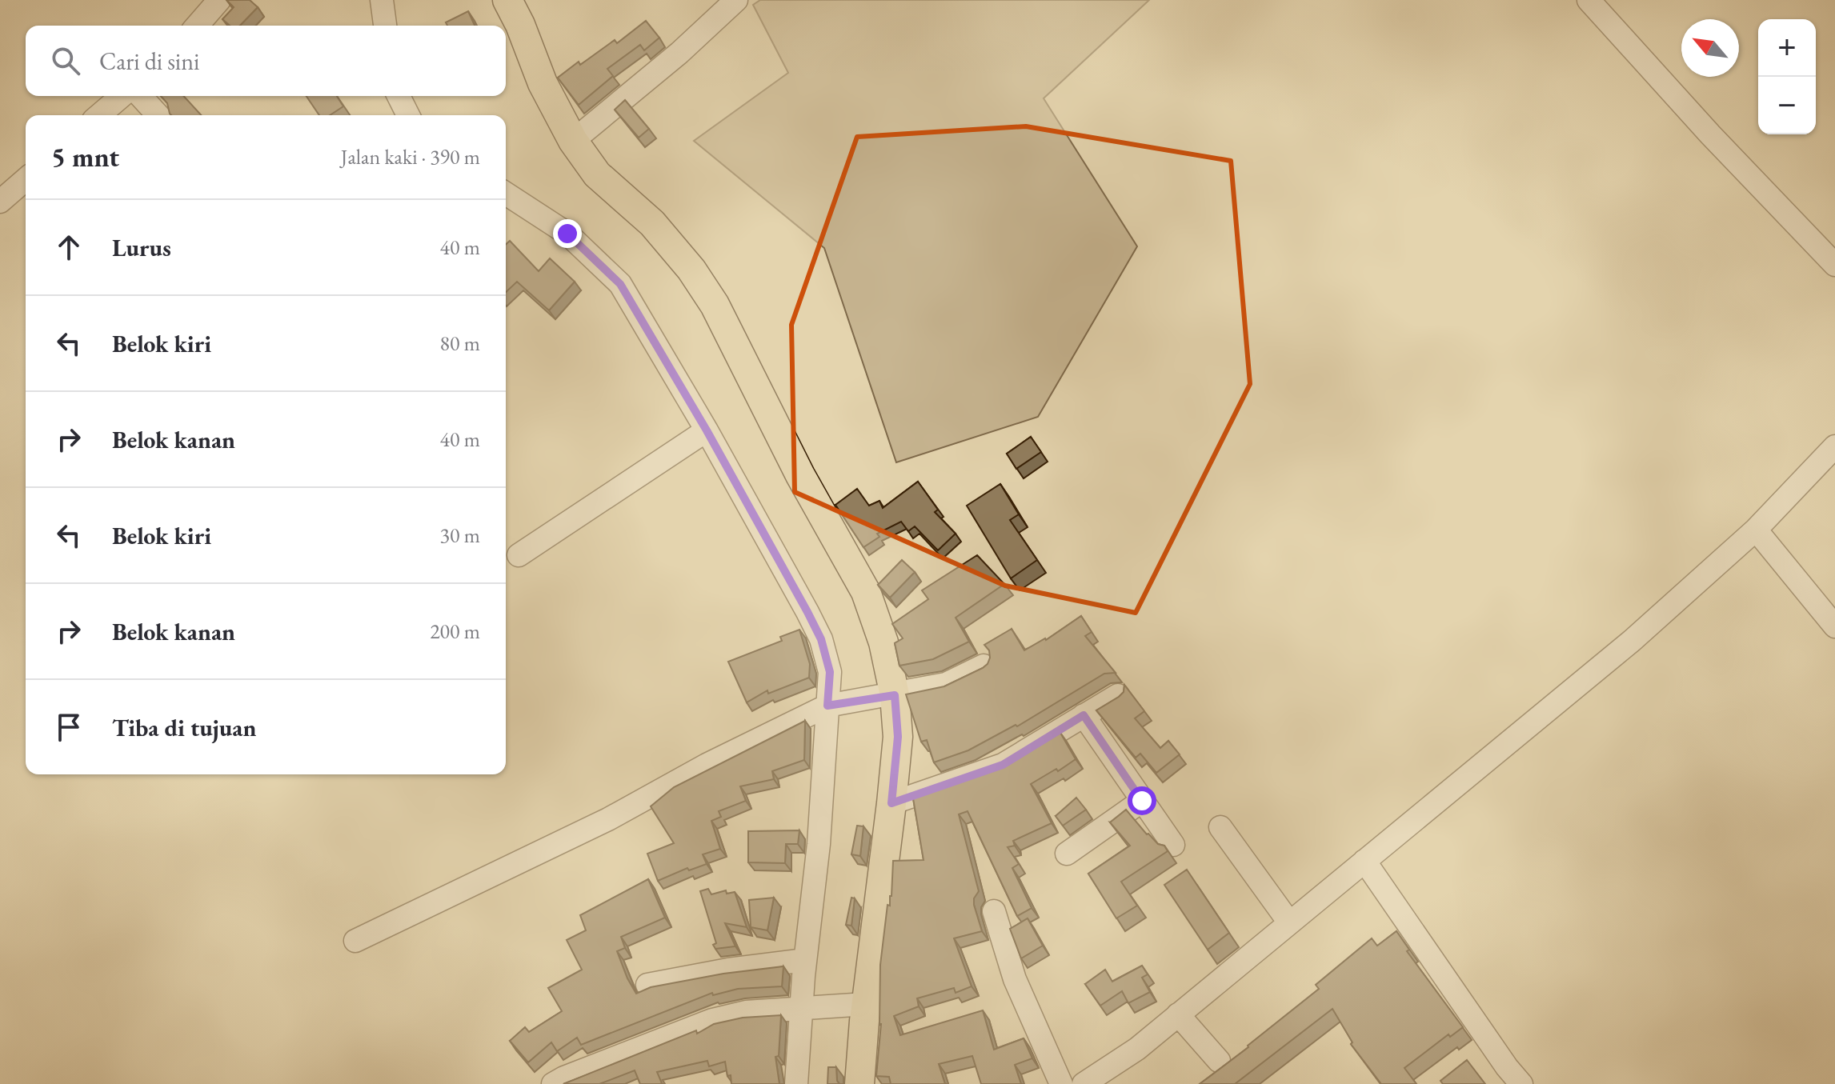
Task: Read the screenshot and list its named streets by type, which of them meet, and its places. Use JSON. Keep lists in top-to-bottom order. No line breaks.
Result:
{"north":"top left","page":{"map_buttons":["+","−"],"search":"Cari di sini","heading":["5 mnt","Jalan kaki · 390 m"],"list":[["Lurus","40 m"],["Belok kiri","80 m"],["Belok kanan","40 m"],["Belok kiri","30 m"],["Belok kanan","200 m"],"Tiba di tujuan"]}}
